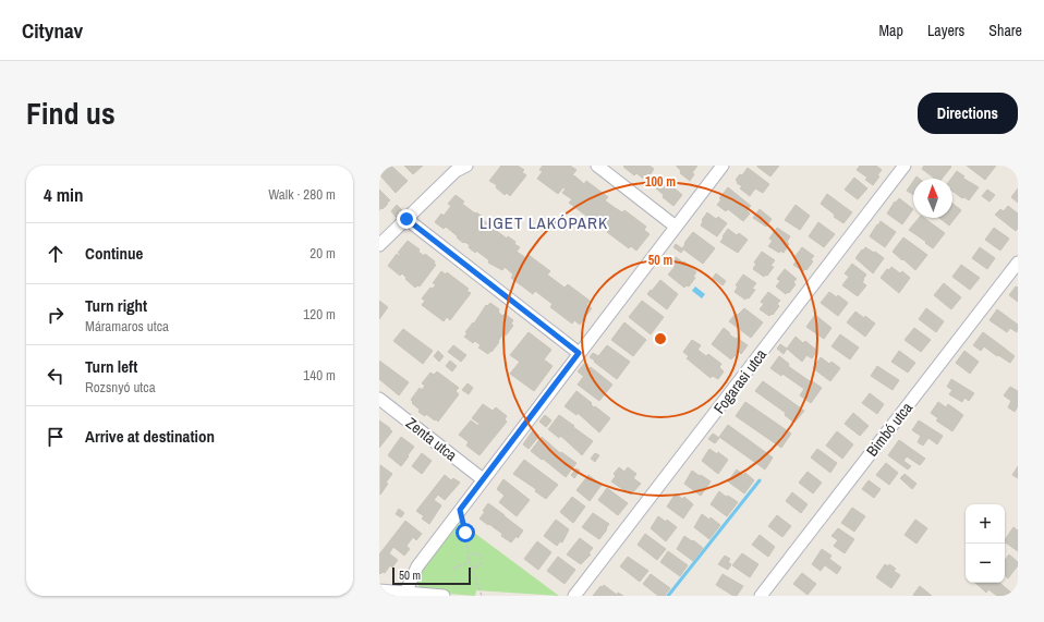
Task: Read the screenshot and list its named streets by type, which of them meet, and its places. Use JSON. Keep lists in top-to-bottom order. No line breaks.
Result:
{"streets":{"street":["Fogarasi utca","Bimbó utca","Zenta utca"]},"districts":["LIGET LAKÓPARK"],"scale_bar":"50 m","north":"top","page":{"header":"Citynav","nav":["Map","Layers","Share"],"title":"Find us","buttons":"Directions","heading":["4 min","Walk · 280 m"],"list":[["Continue","20 m"],["Turn right","Máramaros utca","120 m"],["Turn left","Rozsnyó utca","140 m"],"Arrive at destination"],"map_buttons":["+","−"],"scale":"50 m"},"rings":["100 m","50 m"]}
